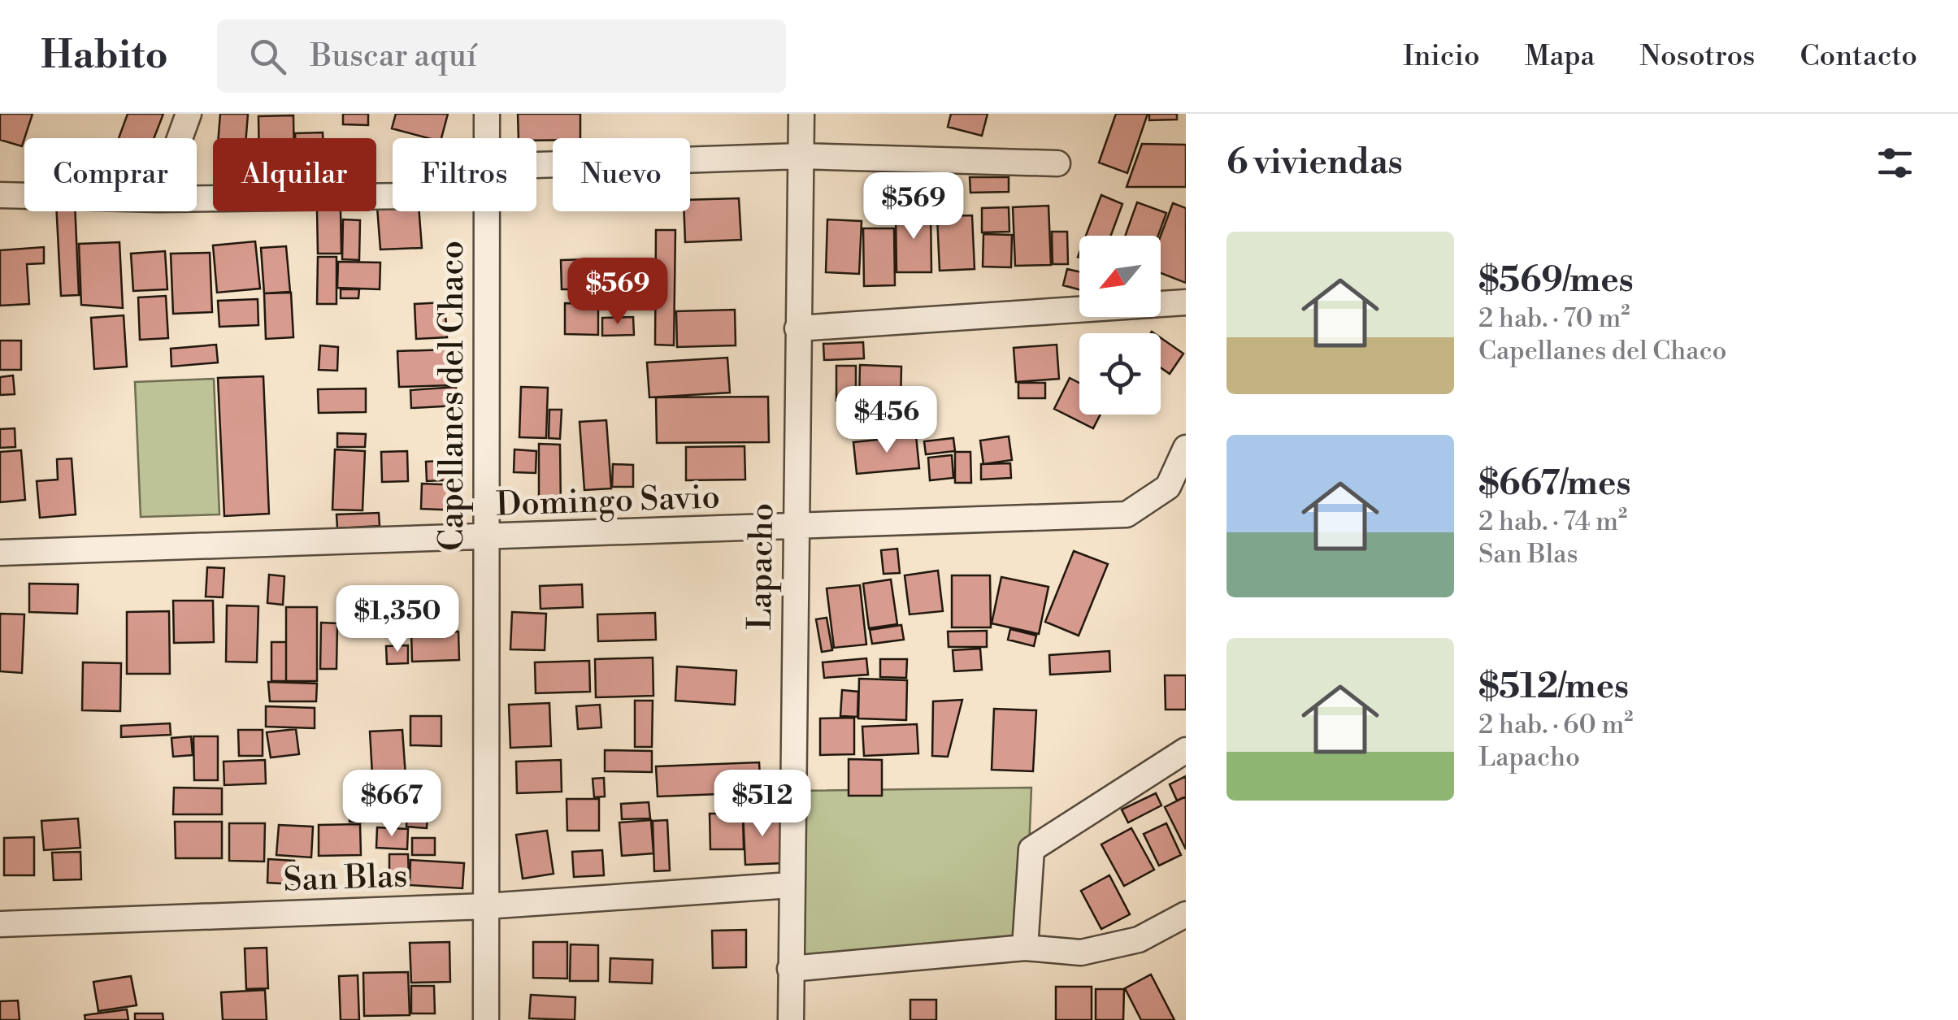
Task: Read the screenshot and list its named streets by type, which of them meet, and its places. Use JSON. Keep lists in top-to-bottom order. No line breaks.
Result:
{"streets":{"street":["Capellanes del Chaco","Domingo Savio","Lapacho","San Blas"]},"crossings":[["Capellanes del Chaco","Domingo Savio"],["Capellanes del Chaco","San Blas"],["Domingo Savio","Lapacho"],["Lapacho","San Blas"]],"north":"bottom left","page":{"header":"Habito","search":"Buscar aquí","nav":["Inicio","Mapa","Nosotros","Contacto"],"heading":"6 viviendas","chip":["Comprar","Alquilar","Filtros","Nuevo"],"price":["$569","$569","$456","$1,350","$667","$512"],"list":[{"name":"$569/mes","note":"2 hab. · 70 m² · Capellanes del Chaco"},{"name":"$667/mes","note":"2 hab. · 74 m² · San Blas"},{"name":"$512/mes","note":"2 hab. · 60 m² · Lapacho"}]}}
